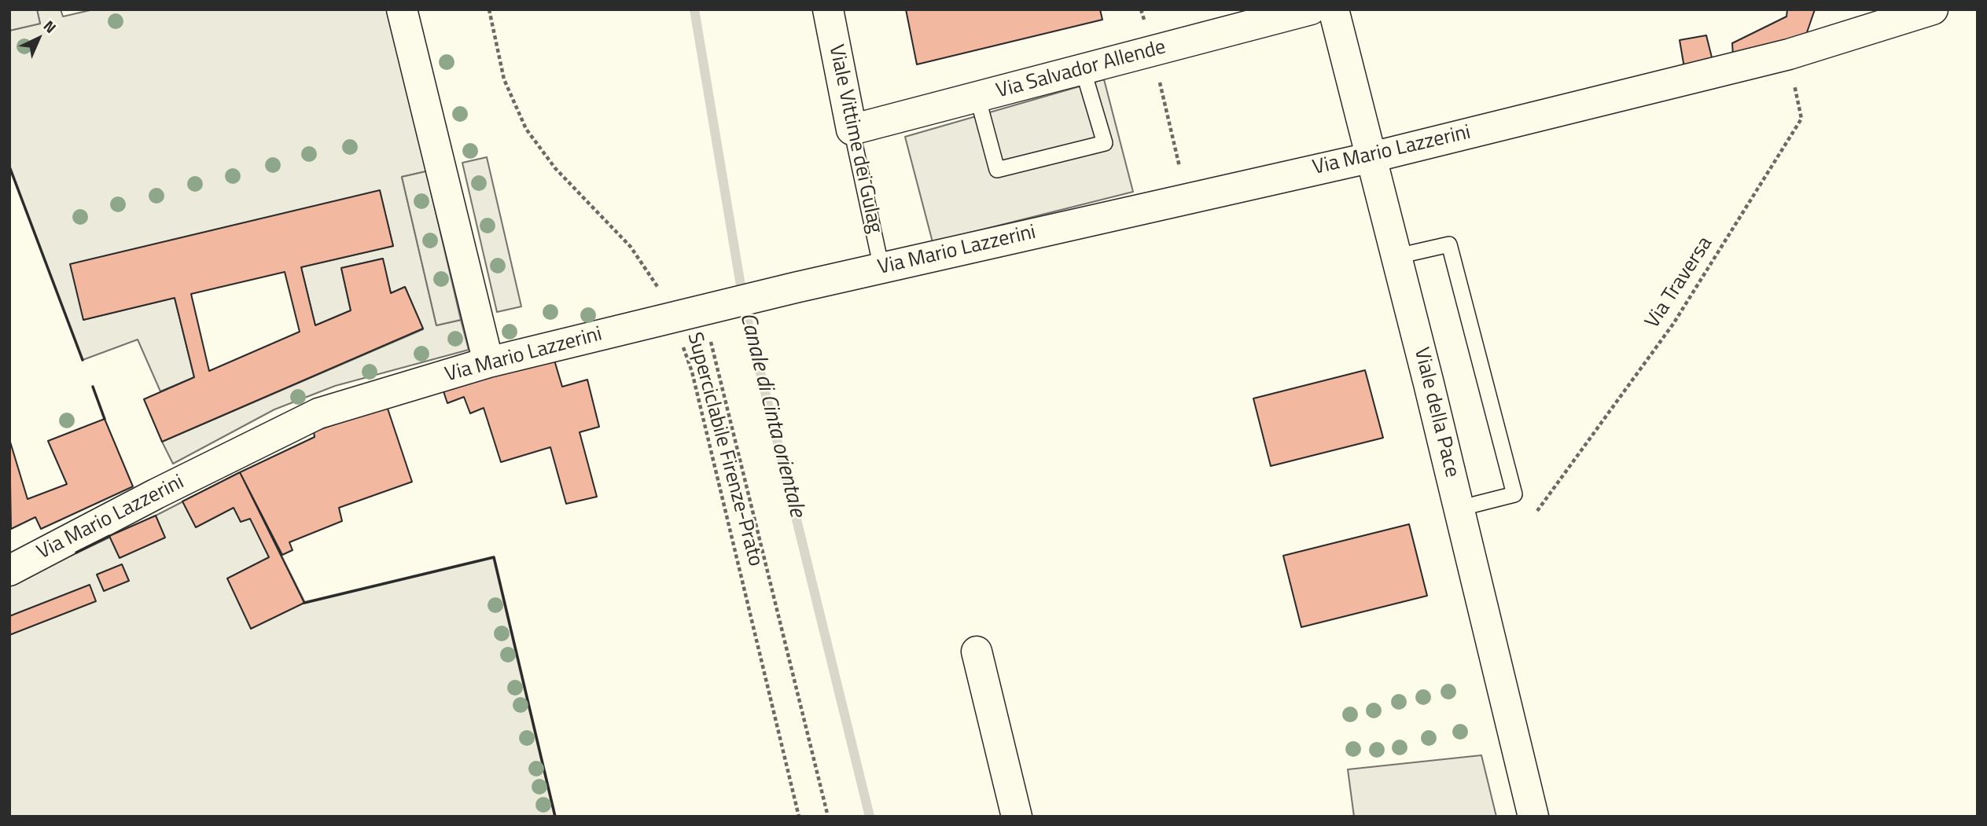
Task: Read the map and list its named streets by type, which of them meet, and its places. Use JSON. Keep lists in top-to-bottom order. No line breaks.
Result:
{"streets":{"street":["Via Salvador Allende","Viale Vittime dei Gulag","Via Mario Lazzerini","Viale della Pace"],"path":["Via Traversa","Superciclabile Firenze-Prato"]},"crossings":[["Via Salvador Allende","Viale Vittime dei Gulag"],["Viale Vittime dei Gulag","Via Mario Lazzerini"],["Via Mario Lazzerini","Via Traversa"],["Via Mario Lazzerini","Viale della Pace"],["Via Mario Lazzerini","Superciclabile Firenze-Prato"]],"water":["Canale di Cinta orientale"],"north":"top right"}
